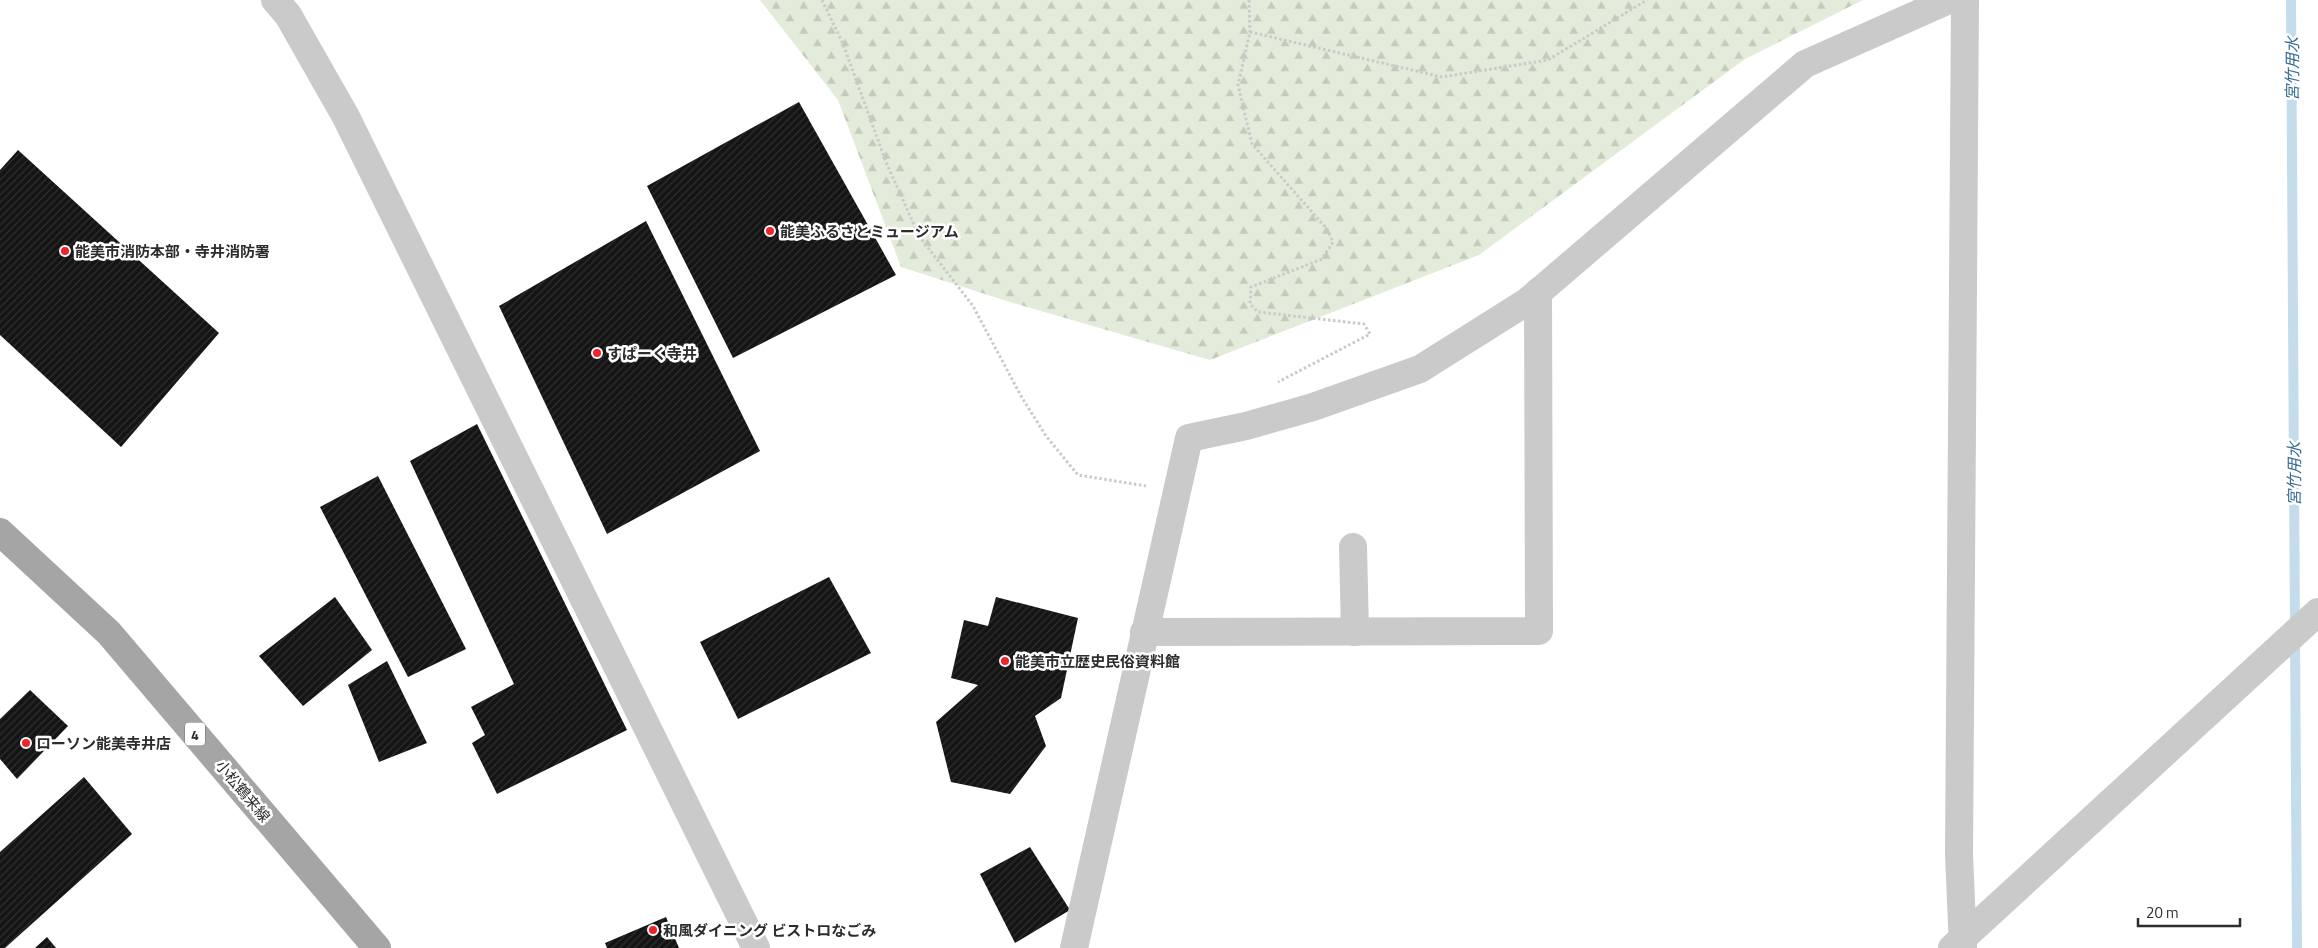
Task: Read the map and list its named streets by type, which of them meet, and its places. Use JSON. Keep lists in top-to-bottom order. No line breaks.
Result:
{"streets":{"main road":["4","小松鶴来線"]},"water":["宮竹用水"],"places":["能美ふるさとミュージアム","能美市消防本部・寺井消防署","すぱーく寺井","能美市立歴史民俗資料館","ローソン能美寺井店","和風ダイニング ビストロなごみ"],"scale_bar":"20 m"}
